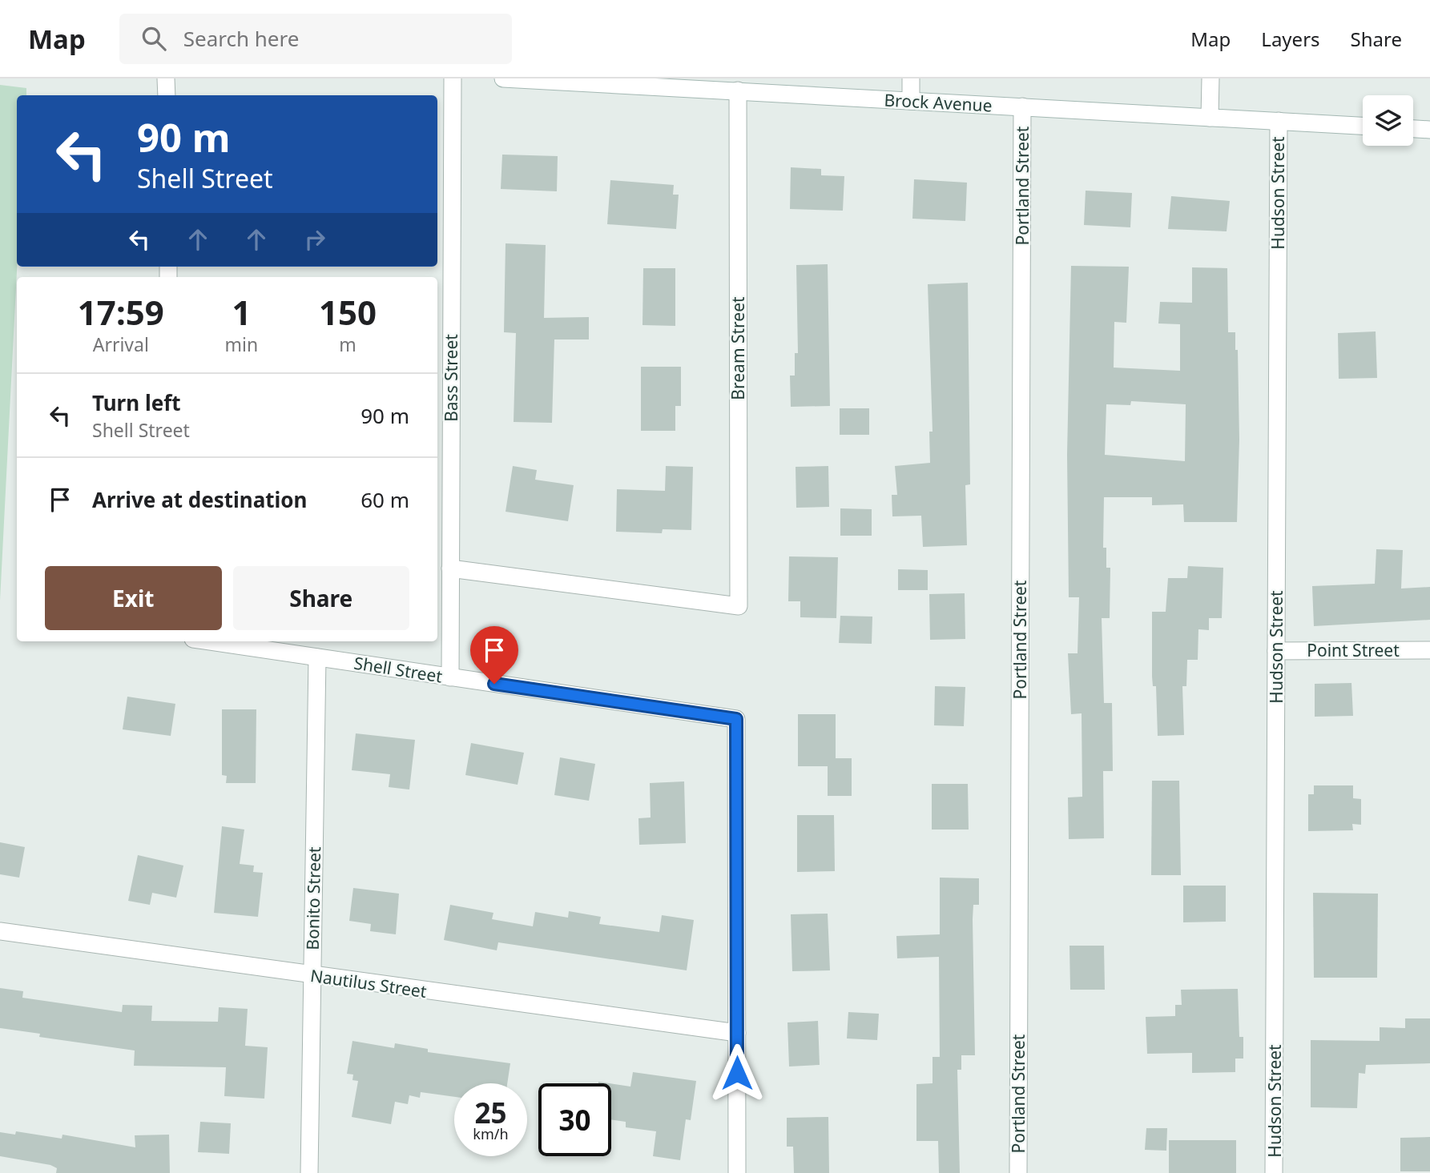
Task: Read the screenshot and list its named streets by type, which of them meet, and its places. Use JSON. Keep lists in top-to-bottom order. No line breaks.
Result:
{"streets":{"street":["Brock Avenue","Portland Street","Hudson Street","Bream Street","Bass Street","Point Street","Shell Street","Bonito Street","Nautilus Street"]},"crossings":[["Brock Avenue","Portland Street"],["Brock Avenue","Hudson Street"],["Brock Avenue","Bream Street"],["Hudson Street","Point Street"],["Bream Street","Bass Street"],["Bass Street","Shell Street"],["Shell Street","Bonito Street"],["Shell Street","Nautilus Street"],["Bonito Street","Nautilus Street"]],"page":{"header":"Map","search":"Search here","nav":["Map","Layers","Share"],"turn":["90 m","Shell Street"],"eta":["17:59","Arrival","1","min","150","m"],"list":[{"name":"Turn left","note":"Shell Street","value":"90 m"},{"name":"Arrive at destination","value":"60 m"}],"buttons":["Exit","Share"],"speed":"25 km/h","limit":"30"}}
